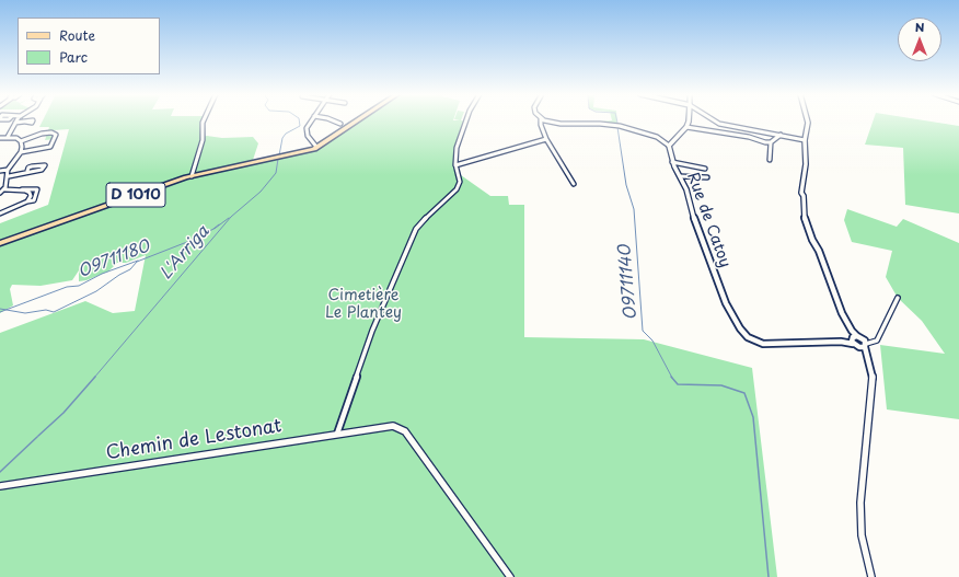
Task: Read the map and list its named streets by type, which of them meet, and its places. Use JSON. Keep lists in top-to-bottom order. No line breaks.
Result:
{"streets":{"main road":["D 1010"],"street":["Rue de Catoy","Chemin de Lestonat"]},"water":["L'Arriga","O9711180","O9711140"],"parks":["Cimetière Le Plantey"],"legend":["Route","Parc"],"north":"top"}
